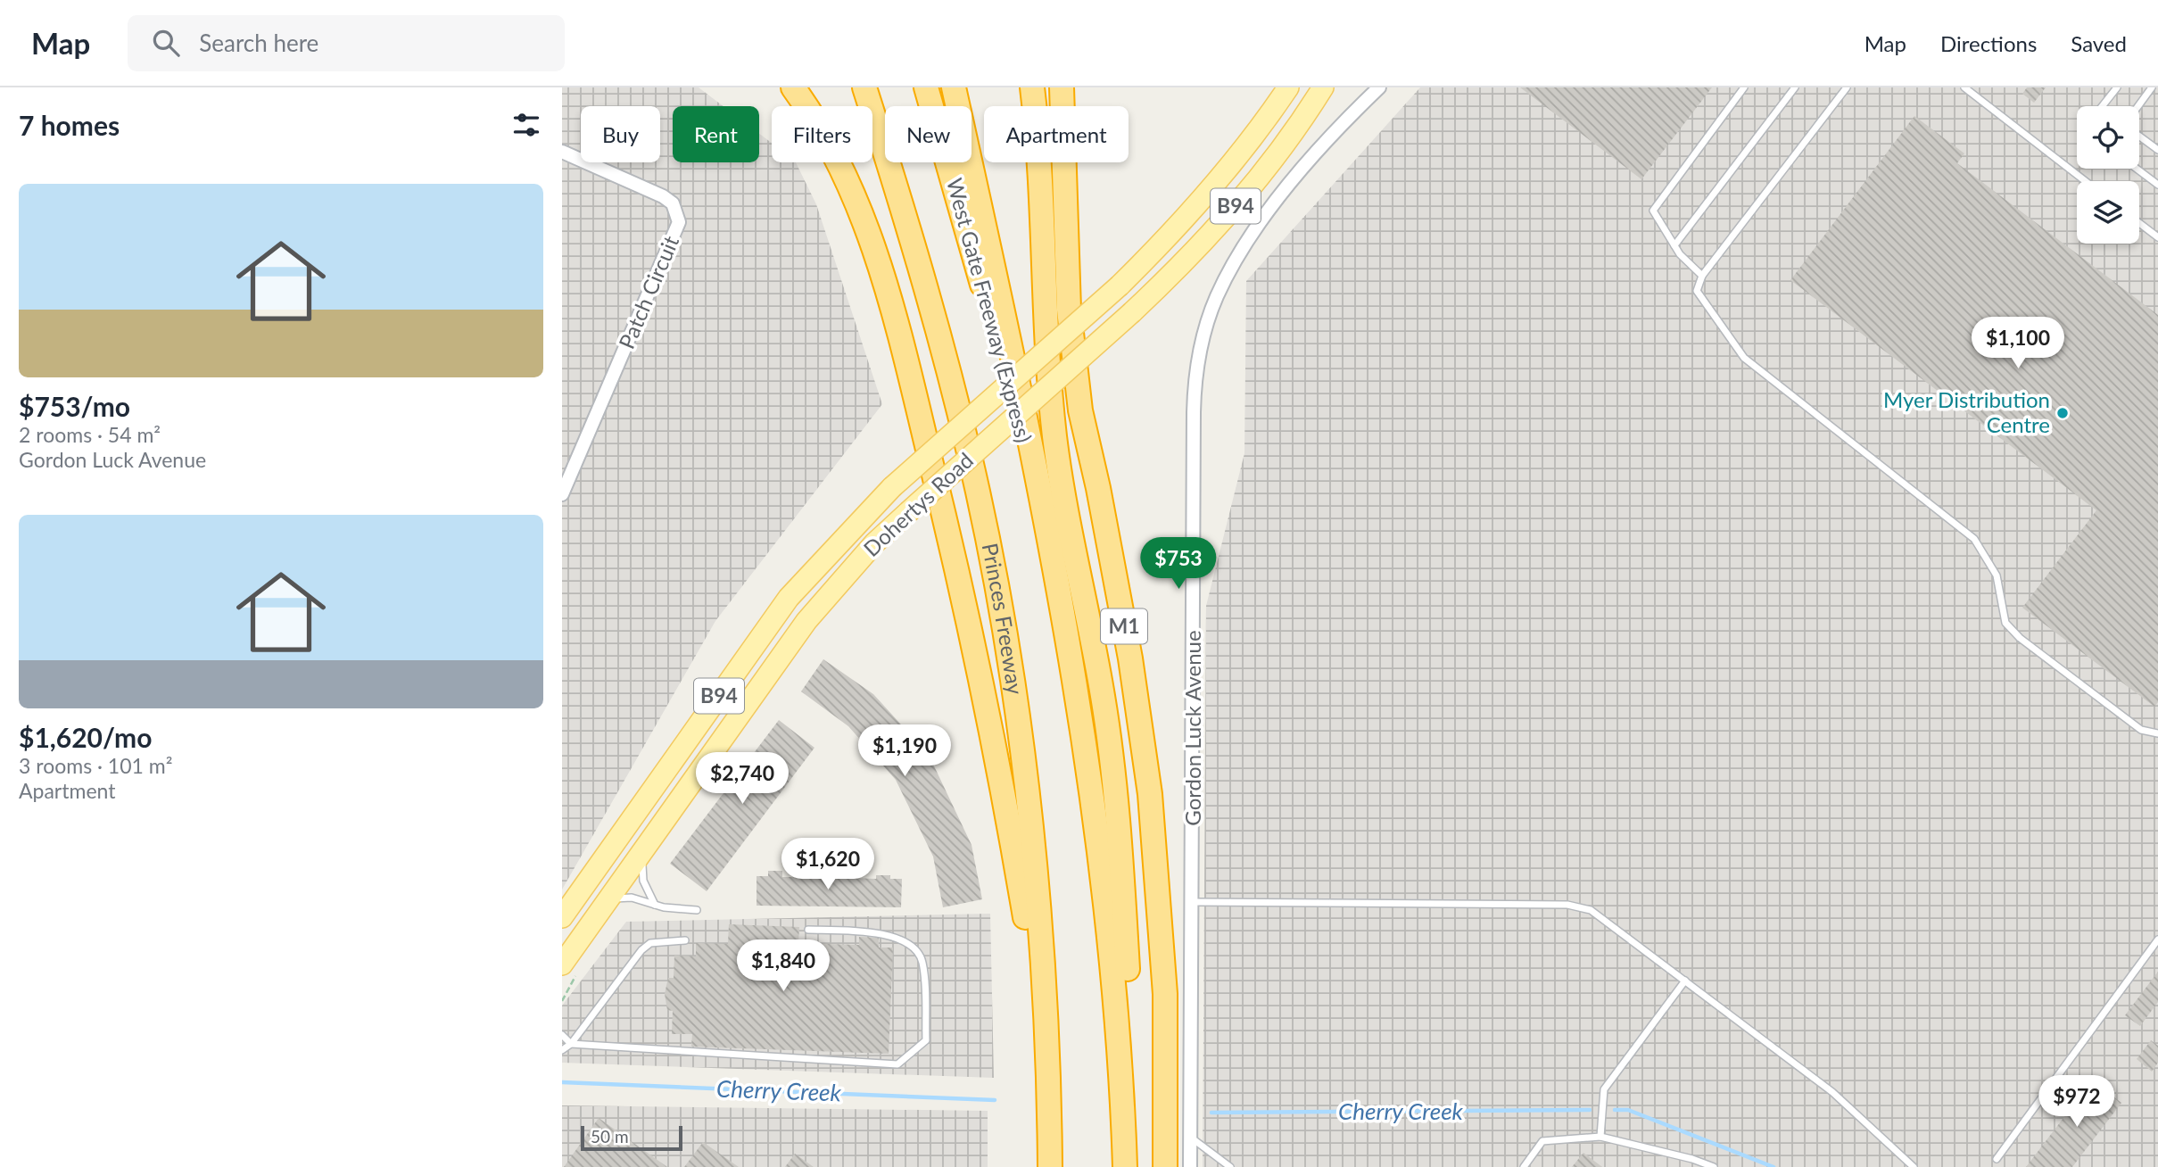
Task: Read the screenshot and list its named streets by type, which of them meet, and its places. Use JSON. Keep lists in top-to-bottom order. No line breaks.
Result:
{"streets":{"highway":["West Gate Freeway (Express)","Princes Freeway","M1"],"main road":["B94","Dohertys Road"],"street":["Patch Circuit","Gordon Luck Avenue"]},"crossings":[["West Gate Freeway (Express)","M1"]],"water":["Cherry Creek"],"places":["Myer Distribution Centre"],"scale_bar":"50 m","page":{"header":"Map","search":"Search here","nav":["Map","Directions","Saved"],"heading":"7 homes","chip":["Buy","Rent","Filters","New","Apartment"],"list":[{"name":"$753/mo","note":"2 rooms · 54 m² · Gordon Luck Avenue"},{"name":"$1,620/mo","note":"3 rooms · 101 m² · Apartment"}],"price":["$1,100","$753","$1,190","$2,740","$1,620","$1,840","$972"],"scale":"50 m"}}
